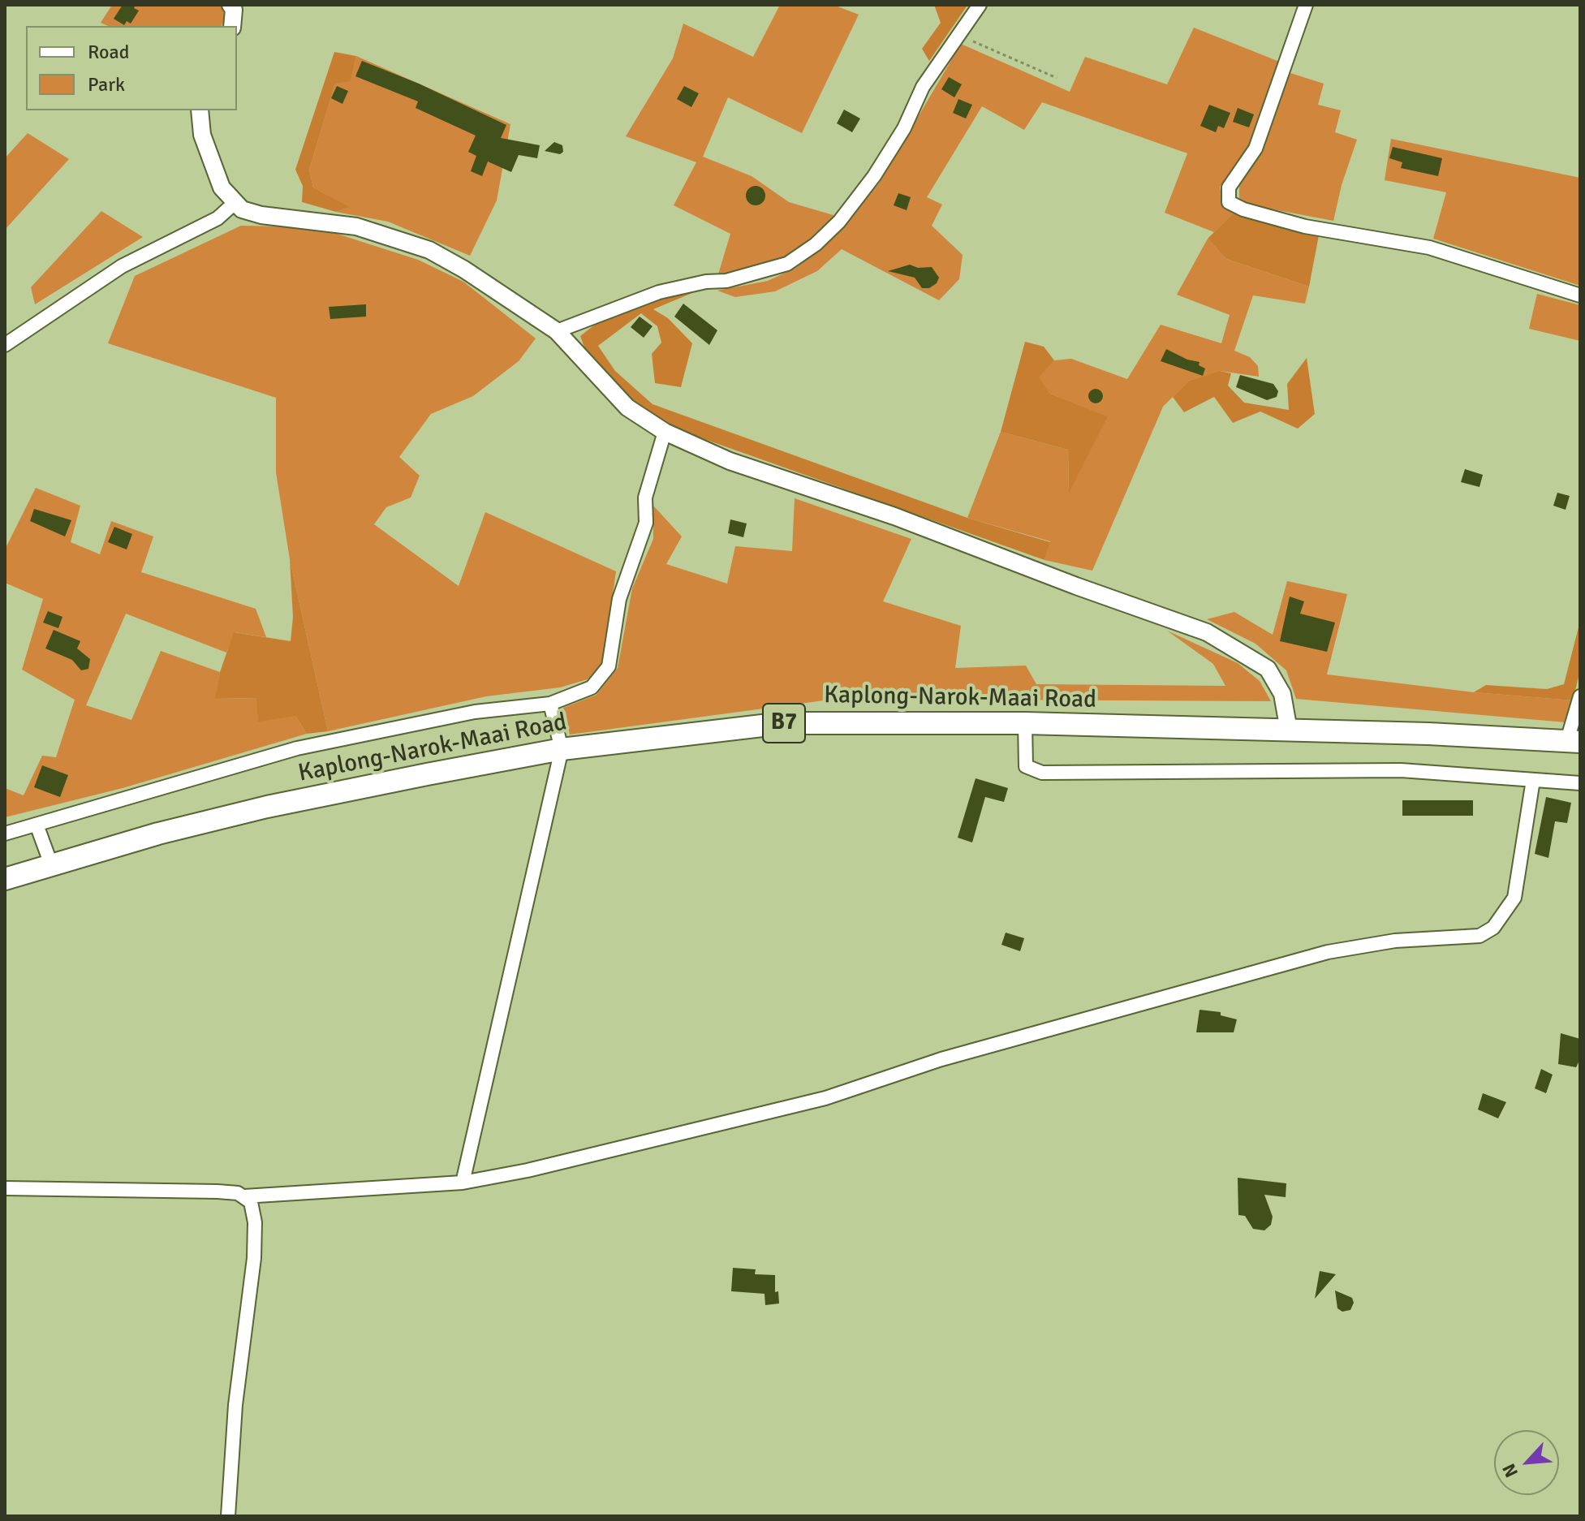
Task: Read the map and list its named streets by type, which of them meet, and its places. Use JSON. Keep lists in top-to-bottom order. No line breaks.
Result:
{"streets":{"highway":["Kaplong-Narok-Maai Road","B7"]},"legend":["Road","Park"],"north":"bottom left"}
